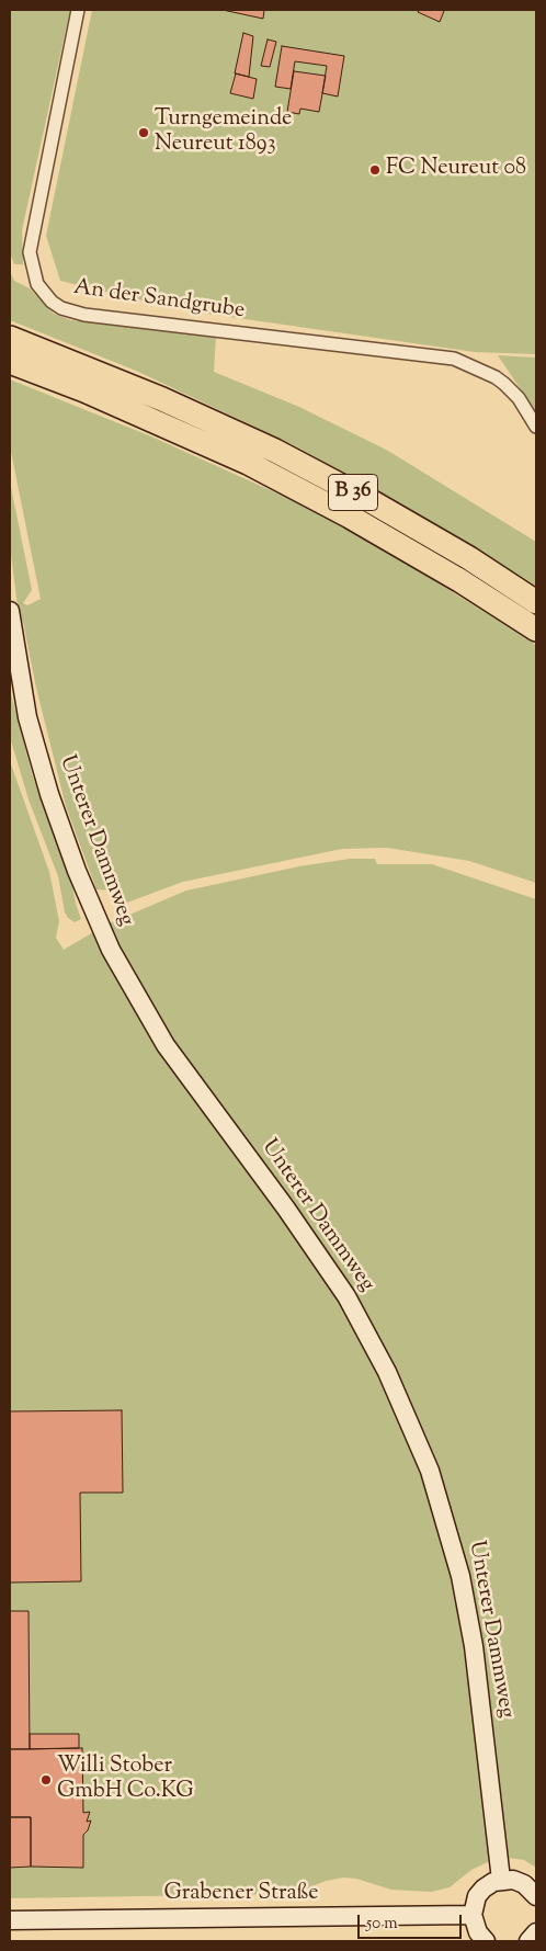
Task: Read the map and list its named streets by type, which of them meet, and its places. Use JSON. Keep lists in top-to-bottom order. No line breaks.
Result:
{"streets":{"highway":["B 36"],"main road":["Unterer Dammweg","Grabener Straße"],"street":["An der Sandgrube"]},"places":["Turngemeinde Neureut 1893","FC Neureut 08","Willi Stober GmbH Co.KG"],"scale_bar":"50 m"}
